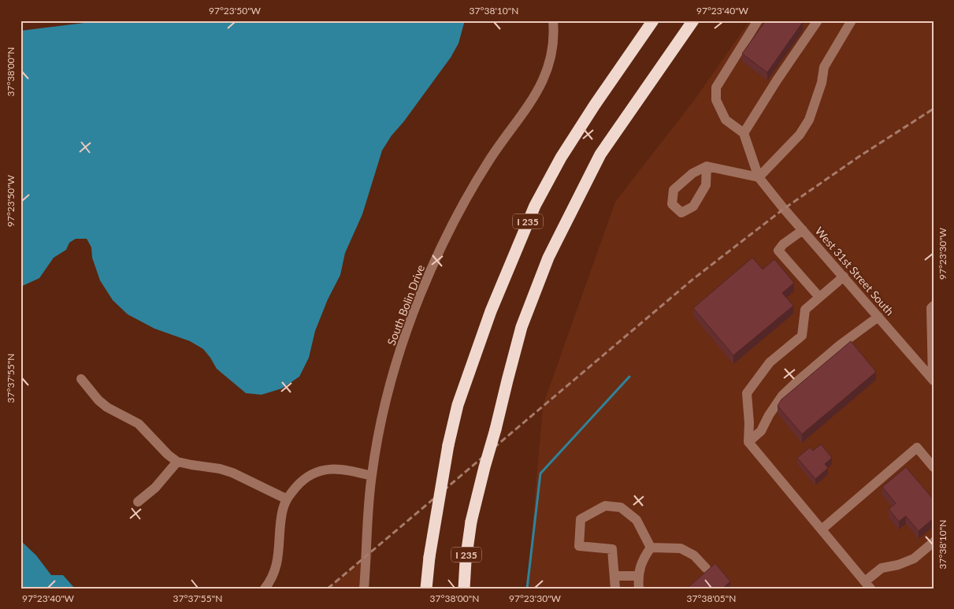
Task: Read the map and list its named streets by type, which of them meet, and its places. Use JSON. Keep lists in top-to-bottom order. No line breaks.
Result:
{"streets":{"highway":["I 235"],"street":["West 31st Street South","South Bolin Drive"]},"coordinates":["97°23'50\"W","37°38'10\"N","97°23'40\"W","37°38'00\"N","97°23'30\"W","37°37'55\"N","37°38'05\"N"]}
